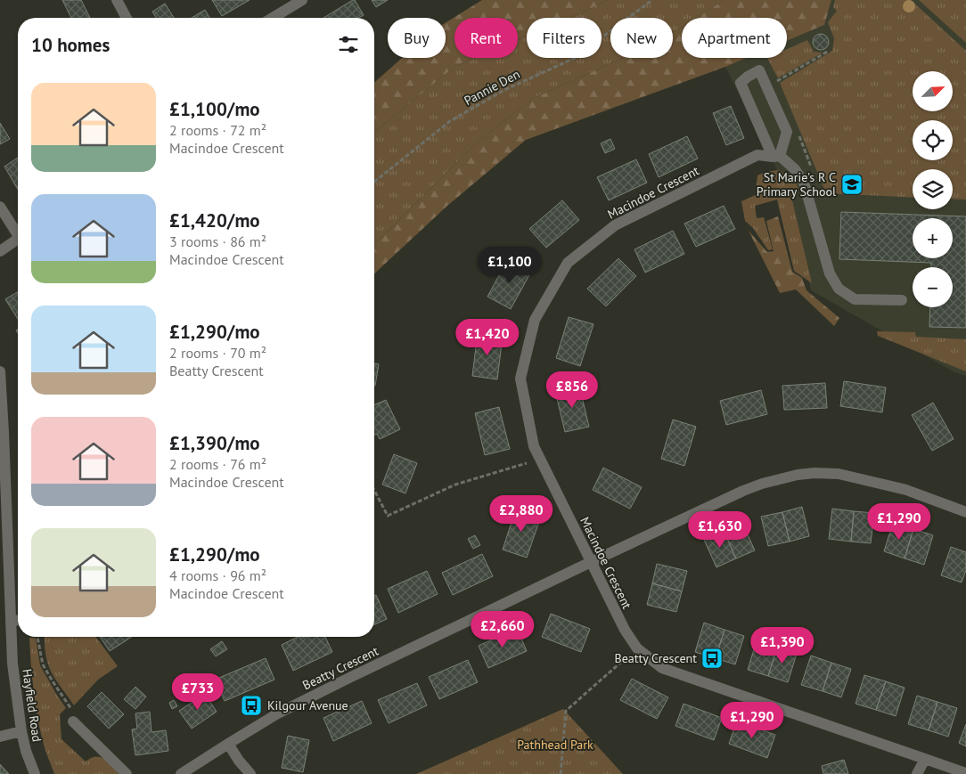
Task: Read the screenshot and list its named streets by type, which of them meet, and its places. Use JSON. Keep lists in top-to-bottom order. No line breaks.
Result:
{"streets":{"street":["Macindoe Crescent","Beatty Crescent","Hayfield Road"],"path":["Pannie Den"]},"crossings":[["Macindoe Crescent","Beatty Crescent"]],"parks":["Pathhead Park"],"places":{"school or university":["St Marie's R C Primary School"],"bus stop":["Beatty Crescent","Kilgour Avenue"]},"north":"top right","page":{"chip":["Buy","Rent","Filters","New","Apartment"],"heading":"10 homes","map_buttons":["+","−"],"list":[{"name":"£1,100/mo","note":"2 rooms · 72 m² · Macindoe Crescent"},{"name":"£1,420/mo","note":"3 rooms · 86 m² · Macindoe Crescent"},{"name":"£1,290/mo","note":"2 rooms · 70 m² · Beatty Crescent"},{"name":"£1,390/mo","note":"2 rooms · 76 m² · Macindoe Crescent"},{"name":"£1,290/mo","note":"4 rooms · 96 m² · Macindoe Crescent"}],"price":["£1,100","£1,420","£856","£2,880","£1,290","£1,630","£2,660","£1,390","£733","£1,290"]}}
